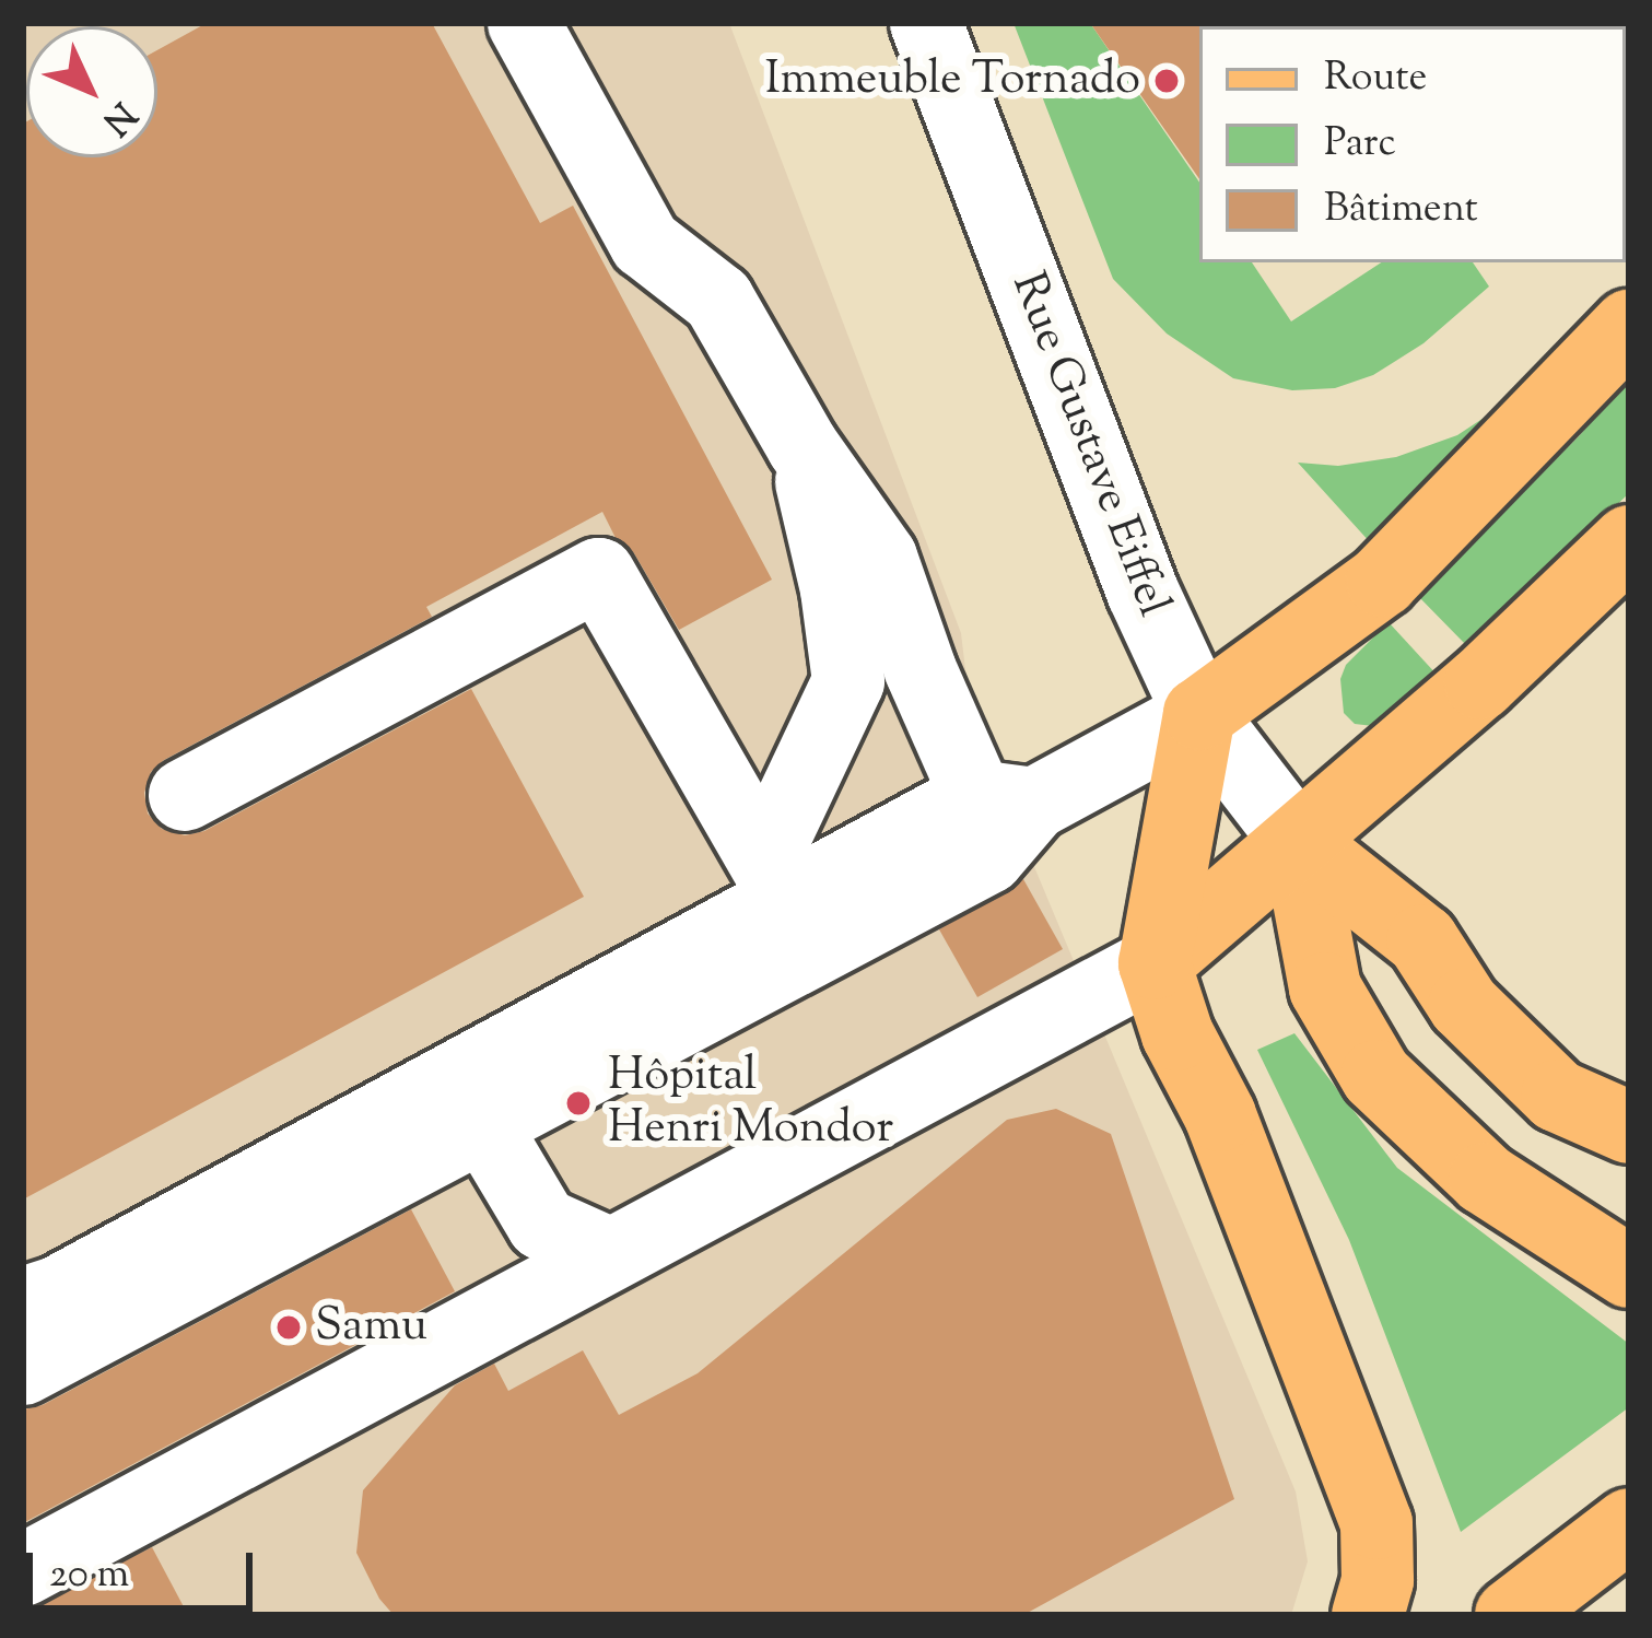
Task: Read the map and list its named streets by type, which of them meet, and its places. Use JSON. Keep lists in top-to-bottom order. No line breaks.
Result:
{"streets":{"lane":["Rue Gustave Eiffel"]},"places":["Immeuble Tornado","Hôpital Henri Mondor","Samu"],"legend":["Route","Parc","Bâtiment"],"scale_bar":"20 m","north":"bottom right"}
